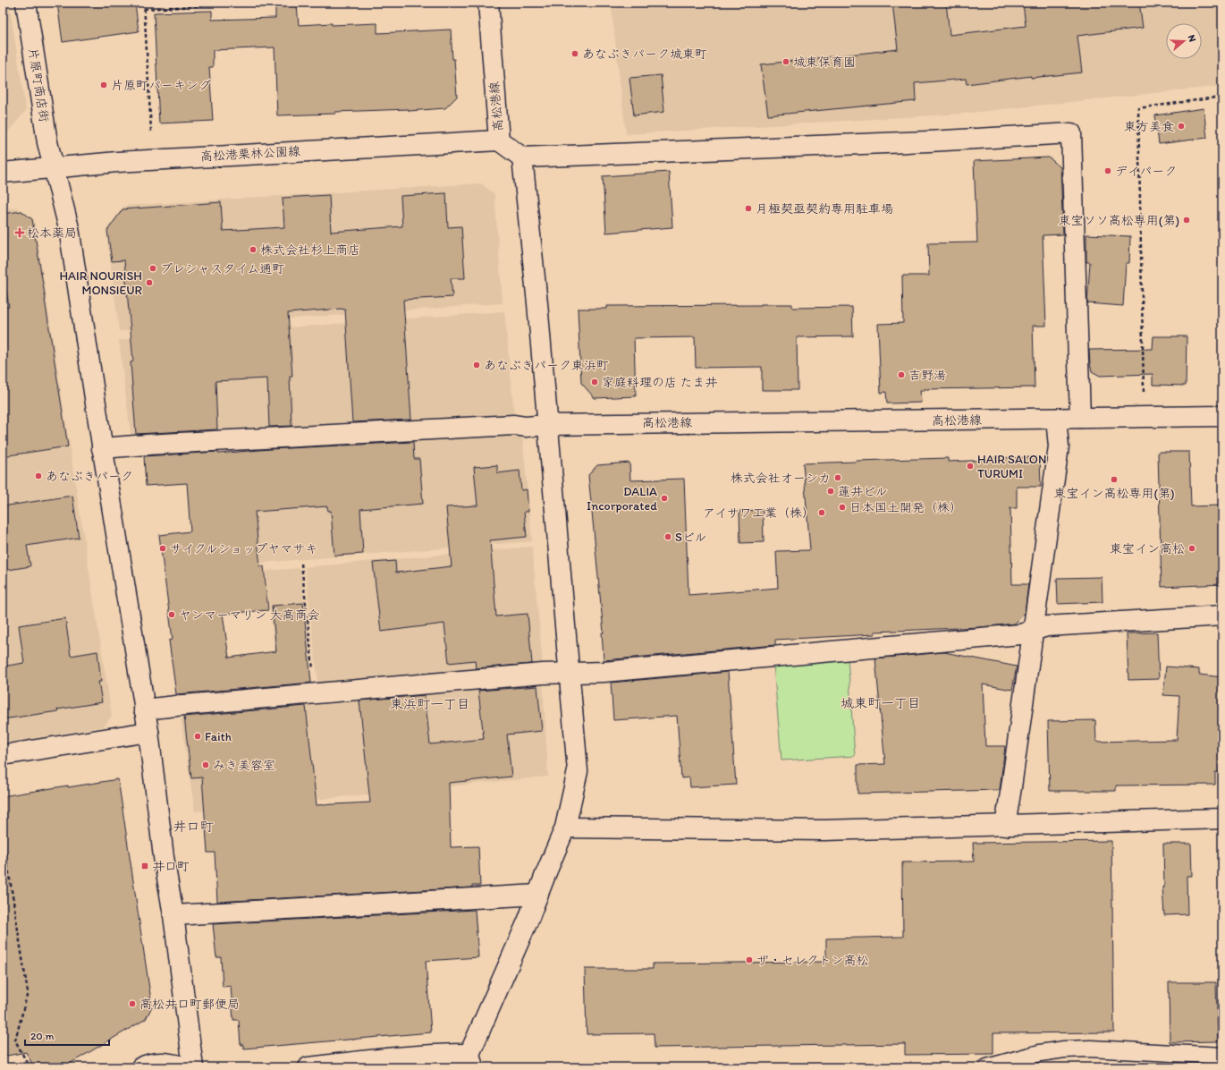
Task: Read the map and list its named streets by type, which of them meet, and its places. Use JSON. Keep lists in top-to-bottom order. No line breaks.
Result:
{"streets":{"street":["片原町商店街","高松港線","高松港栗林公園線"]},"crossings":[["片原町商店街","高松港線"],["片原町商店街","高松港栗林公園線"],["高松港線","高松港栗林公園線"]],"districts":["城東町一丁目","東浜町一丁目","井口町"],"places":{"other":["あなぶきパーク城東町","城東保育園","片原町パーキング","東方美食","デイパーク","月極契亟契約専用駐車場","東宝ソソ高松専用(第)","株式会社杉上商店","プレシャスタイム通町","HAIR NOURISH MONSIEUR","あなぶきパーク東浜町","吉野湯","家庭料理の店 たま井","HAIR SALON TURUMI","あなぶきパーク","株式会社オーシカ","東宝イン高松専用(第)","蓮井ビル","DALIA Incorporated","日本国土開発（株）","アイサワ工業（株）","Sビル","サイクルショップヤマサキ","東宝イン高松","ヤンマーマリン 大高商会","Faith","みき美容室","ザ・セレクトン高松","高松井口町郵便局"],"health":["松本薬局"],"transit":["井口町"]},"scale_bar":"20 m","north":"right"}
